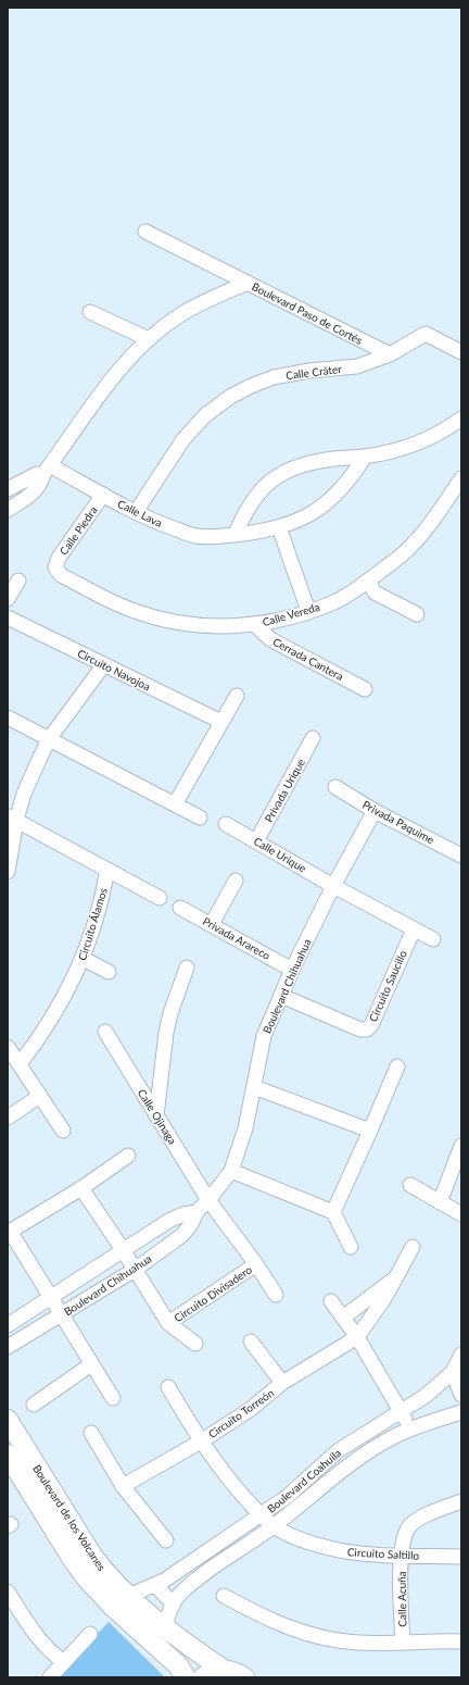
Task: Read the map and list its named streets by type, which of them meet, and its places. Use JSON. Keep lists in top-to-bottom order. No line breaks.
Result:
{"streets":{"street":["Boulevard Paso de Cortés","Calle Cráter","Calle Lava","Calle Piedra","Calle Vereda","Cerrada Cantera","Circuito Navojoa","Privada Urique","Privada Paquime","Calle Urique","Circuito Álamos","Privada Arareco","Boulevard Chihuahua","Circuito Saucillo","Calle Ojinaga","Circuito Divisadero","Circuito Torreón","Boulevard Coahuila","Boulevard de los Volcanes","Circuito Saltillo","Calle Acuña"]},"crossings":[["Boulevard Paso de Cortés","Calle Cráter"],["Boulevard Paso de Cortés","Calle Lava"],["Calle Cráter","Calle Lava"],["Calle Lava","Calle Piedra"],["Calle Piedra","Calle Vereda"],["Calle Vereda","Cerrada Cantera"],["Privada Urique","Calle Urique"],["Privada Paquime","Boulevard Chihuahua"],["Calle Urique","Boulevard Chihuahua"],["Privada Arareco","Boulevard Chihuahua"],["Boulevard Chihuahua","Circuito Saucillo"],["Boulevard Chihuahua","Calle Ojinaga"],["Boulevard Chihuahua","Circuito Divisadero"],["Calle Ojinaga","Circuito Divisadero"],["Circuito Torreón","Circuito Saltillo"],["Boulevard Coahuila","Boulevard de los Volcanes"],["Boulevard Coahuila","Circuito Saltillo"],["Circuito Saltillo","Calle Acuña"]]}
